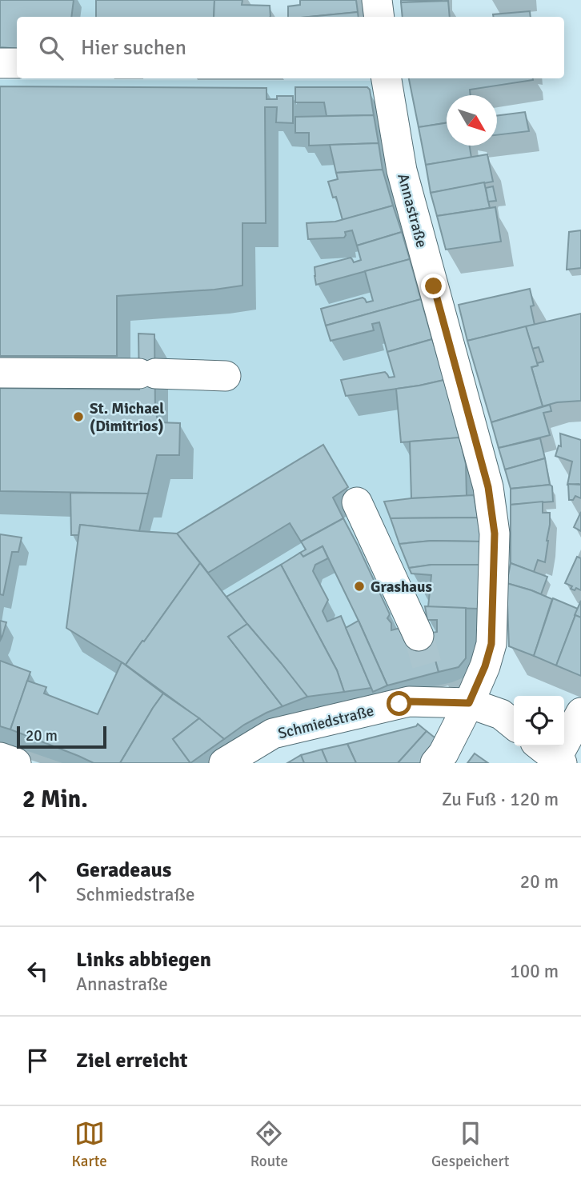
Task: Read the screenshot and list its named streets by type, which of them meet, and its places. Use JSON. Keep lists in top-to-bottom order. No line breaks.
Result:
{"streets":{"street":["Annastraße","Schmiedstraße"]},"crossings":[["Annastraße","Schmiedstraße"]],"places":["St. Michael (Dimitrios)","Grashaus"],"scale_bar":"20 m","north":"bottom right","page":{"search":"Hier suchen","scale":"20 m","heading":["2 Min.","Zu Fuß · 120 m"],"list":[["Geradeaus","Schmiedstraße","20 m"],["Links abbiegen","Annastraße","100 m"],"Ziel erreicht"],"nav":["Karte","Route","Gespeichert"]}}
